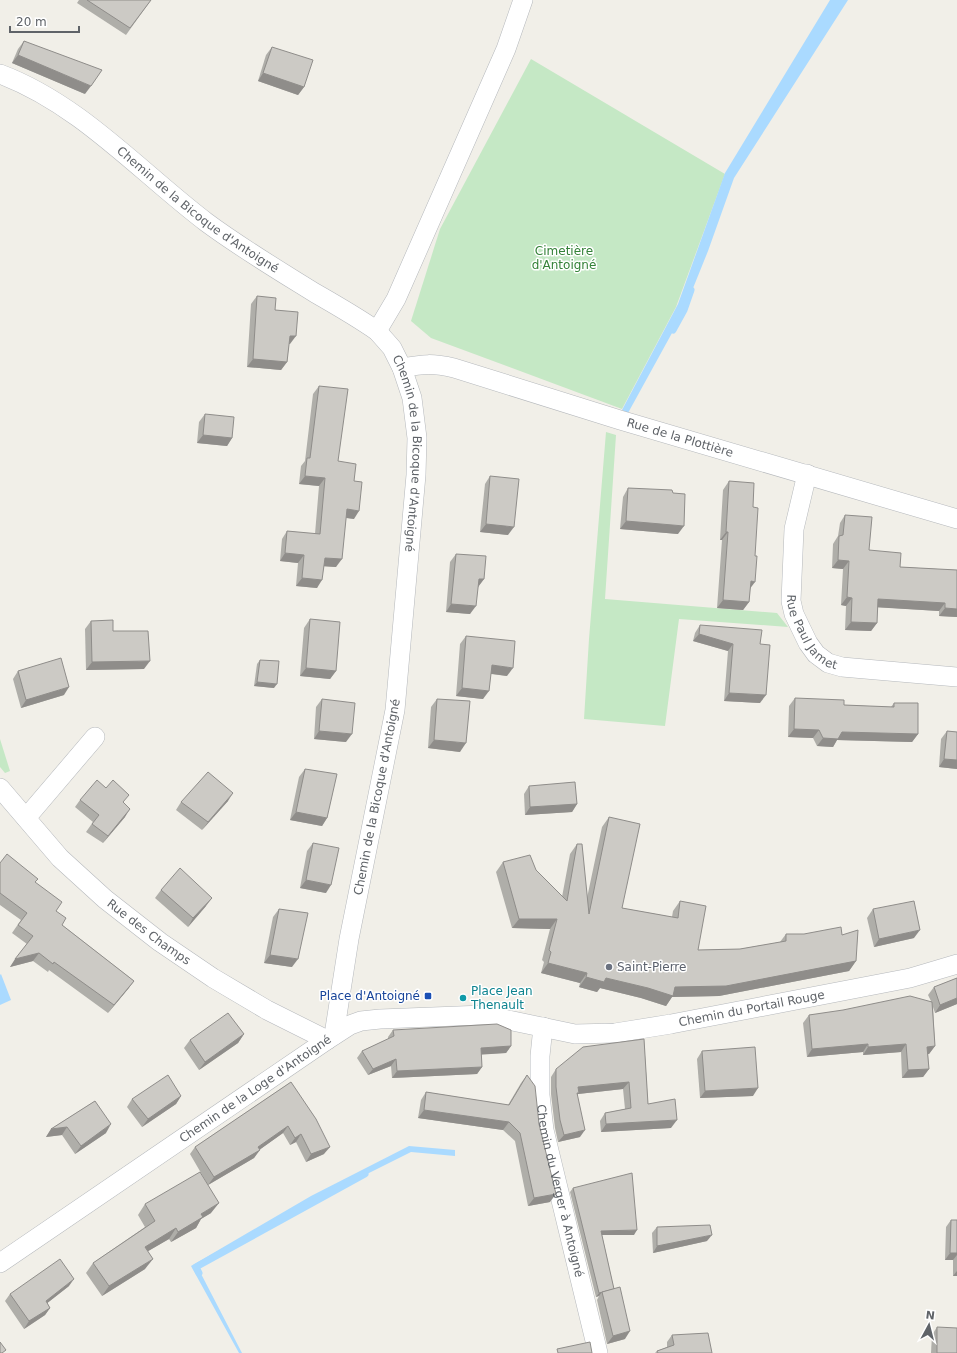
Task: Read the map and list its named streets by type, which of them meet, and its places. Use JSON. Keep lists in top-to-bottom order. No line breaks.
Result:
{"streets":{"street":["Chemin de la Bicoque d'Antoigné","Rue de la Plottière","Rue Paul Jamet","Rue des Champs","Chemin du Portail Rouge","Chemin de la Loge d'Antoigné","Chemin du Verger à Antoigné"]},"crossings":[["Chemin de la Bicoque d'Antoigné","Rue de la Plottière"],["Chemin de la Bicoque d'Antoigné","Rue des Champs"],["Chemin de la Bicoque d'Antoigné","Chemin de la Loge d'Antoigné"],["Rue de la Plottière","Rue Paul Jamet"],["Rue des Champs","Chemin de la Loge d'Antoigné"],["Chemin du Portail Rouge","Chemin de la Loge d'Antoigné"],["Chemin du Portail Rouge","Chemin du Verger à Antoigné"],["Chemin de la Loge d'Antoigné","Chemin du Verger à Antoigné"]],"parks":["Cimetière d'Antoigné"],"places":{"other":["Saint-Pierre","Place Jean Thenault"],"transit":["Place d'Antoigné"]},"scale_bar":"20 m","north":"top"}
